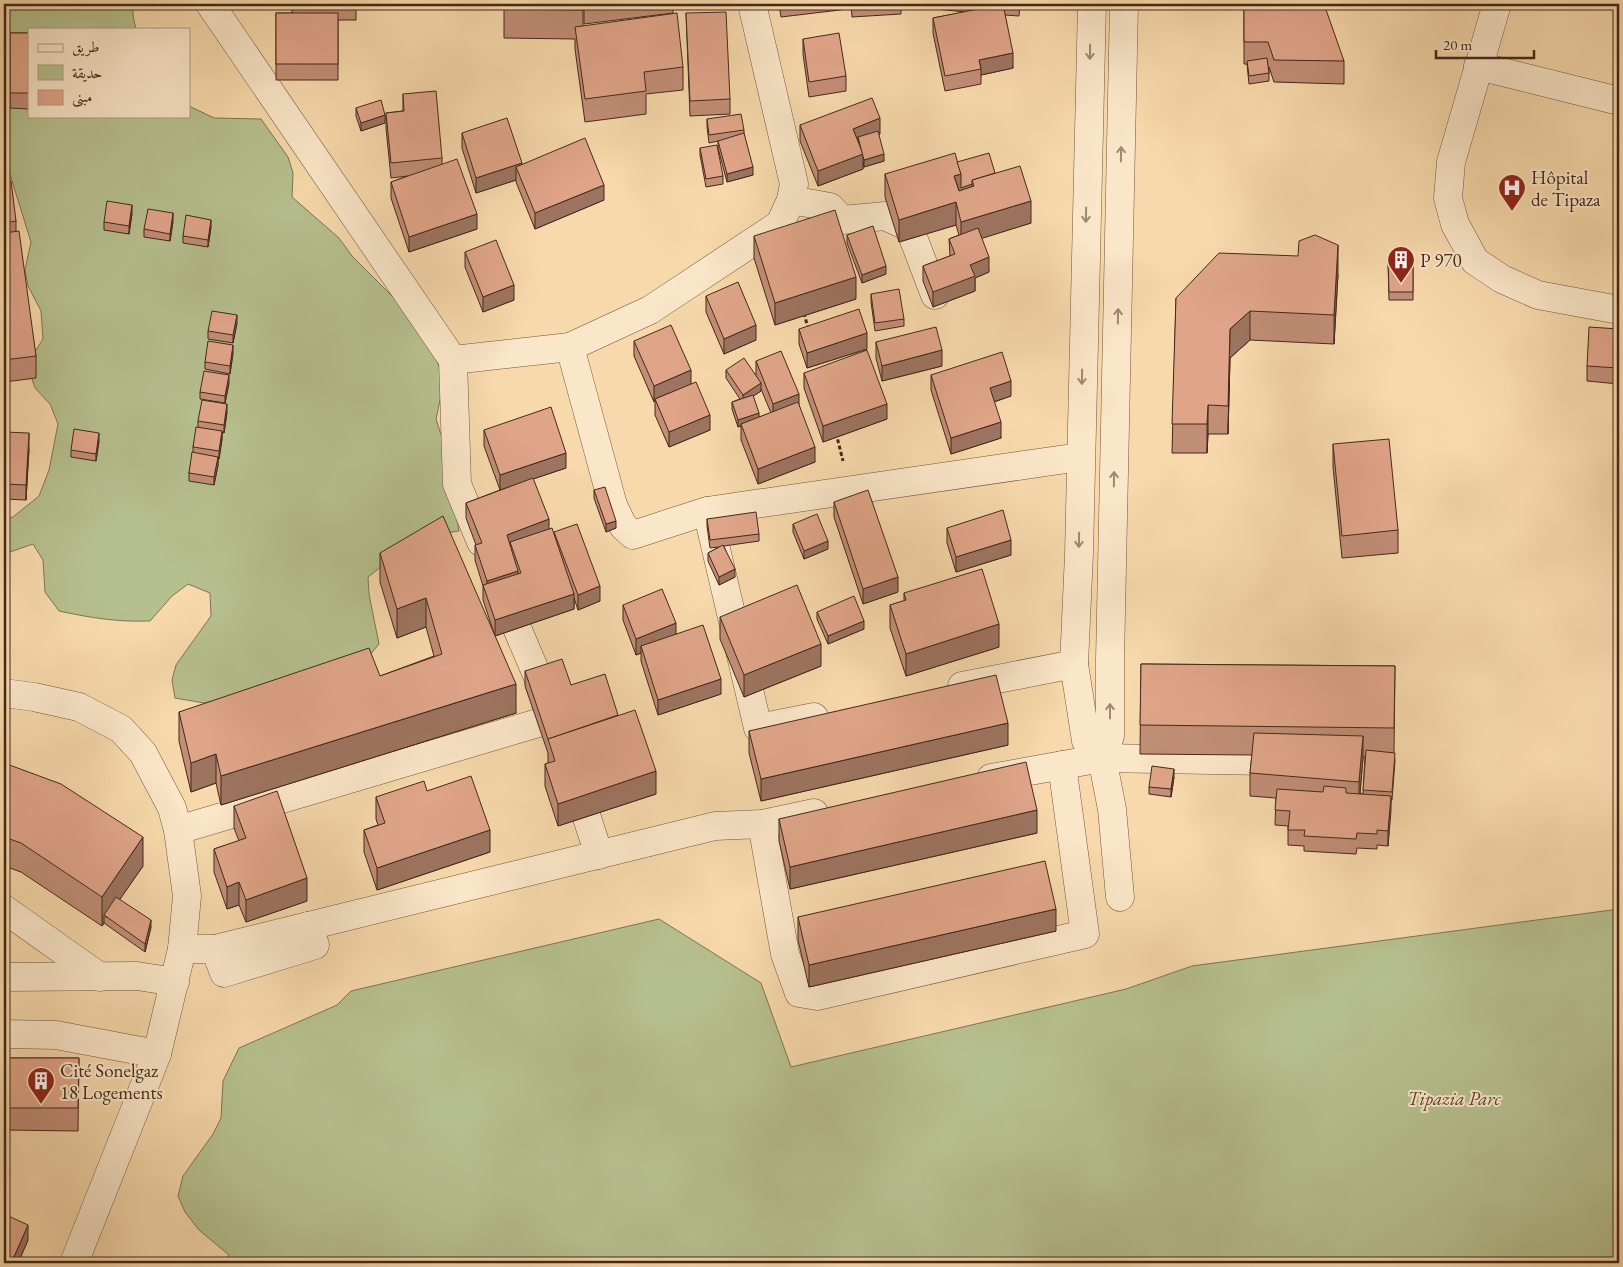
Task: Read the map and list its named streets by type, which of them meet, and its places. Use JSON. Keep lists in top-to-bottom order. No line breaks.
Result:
{"parks":["Tipazia Parc"],"places":{"hospital":["Hôpital de Tipaza"],"building":["P 970","Cité Sonelgaz 18 Logements"]},"legend":["طريق","حديقة","مبنى"],"scale_bar":"20 m"}
